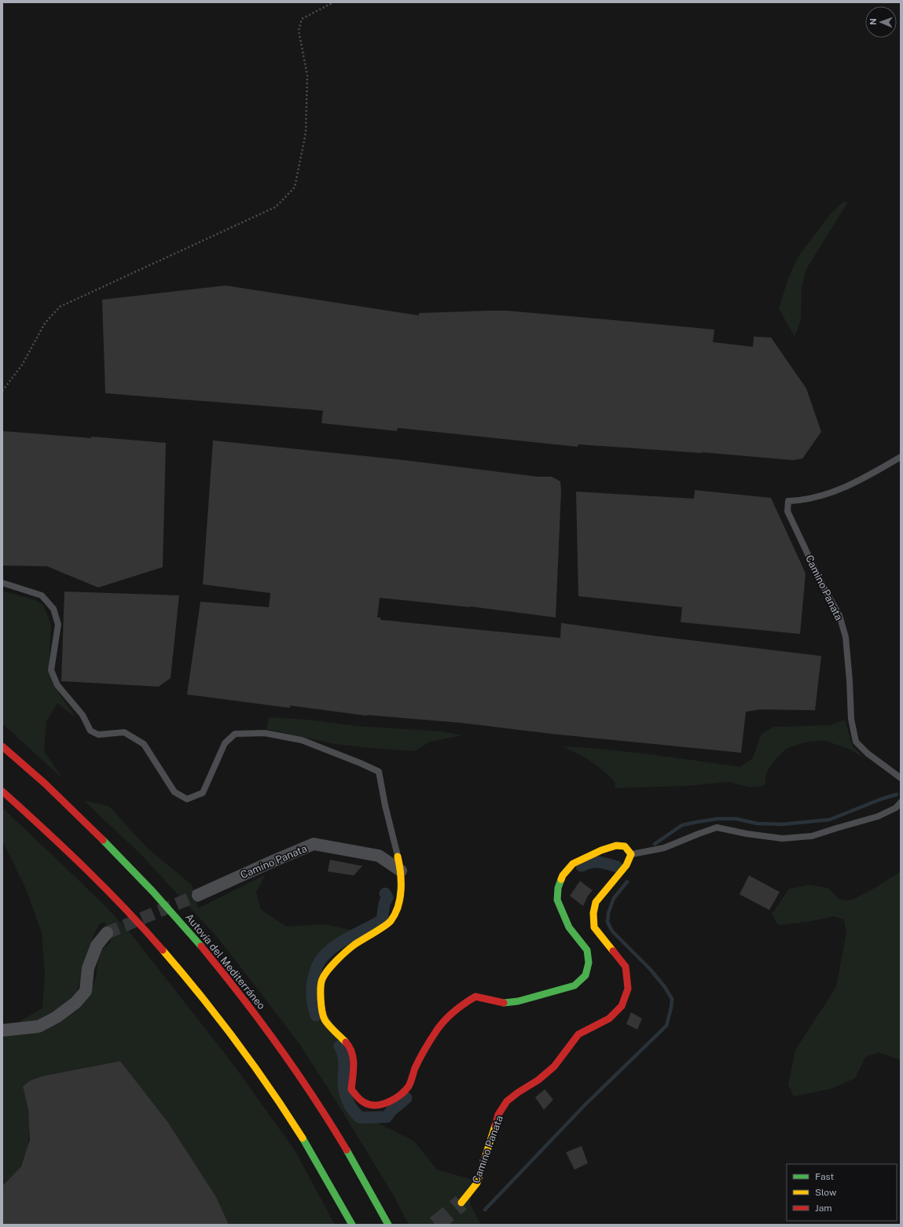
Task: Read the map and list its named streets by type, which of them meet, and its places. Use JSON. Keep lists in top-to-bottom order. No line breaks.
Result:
{"streets":{"main road":["Camino Panata","Autovía del Mediterráneo"]},"legend":["Fast","Slow","Jam"],"north":"left"}
